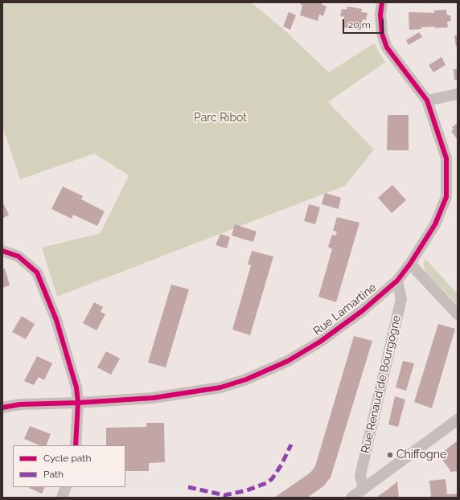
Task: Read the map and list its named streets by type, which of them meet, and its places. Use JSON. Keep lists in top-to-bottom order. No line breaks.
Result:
{"streets":{"street":["Rue Lamartine","Rue Renaud de Bourgogne"]},"crossings":[["Rue Lamartine","Rue Renaud de Bourgogne"]],"parks":["Parc Ribot"],"places":["Chiffogne"],"legend":["Cycle path","Path"],"scale_bar":"20 m"}
